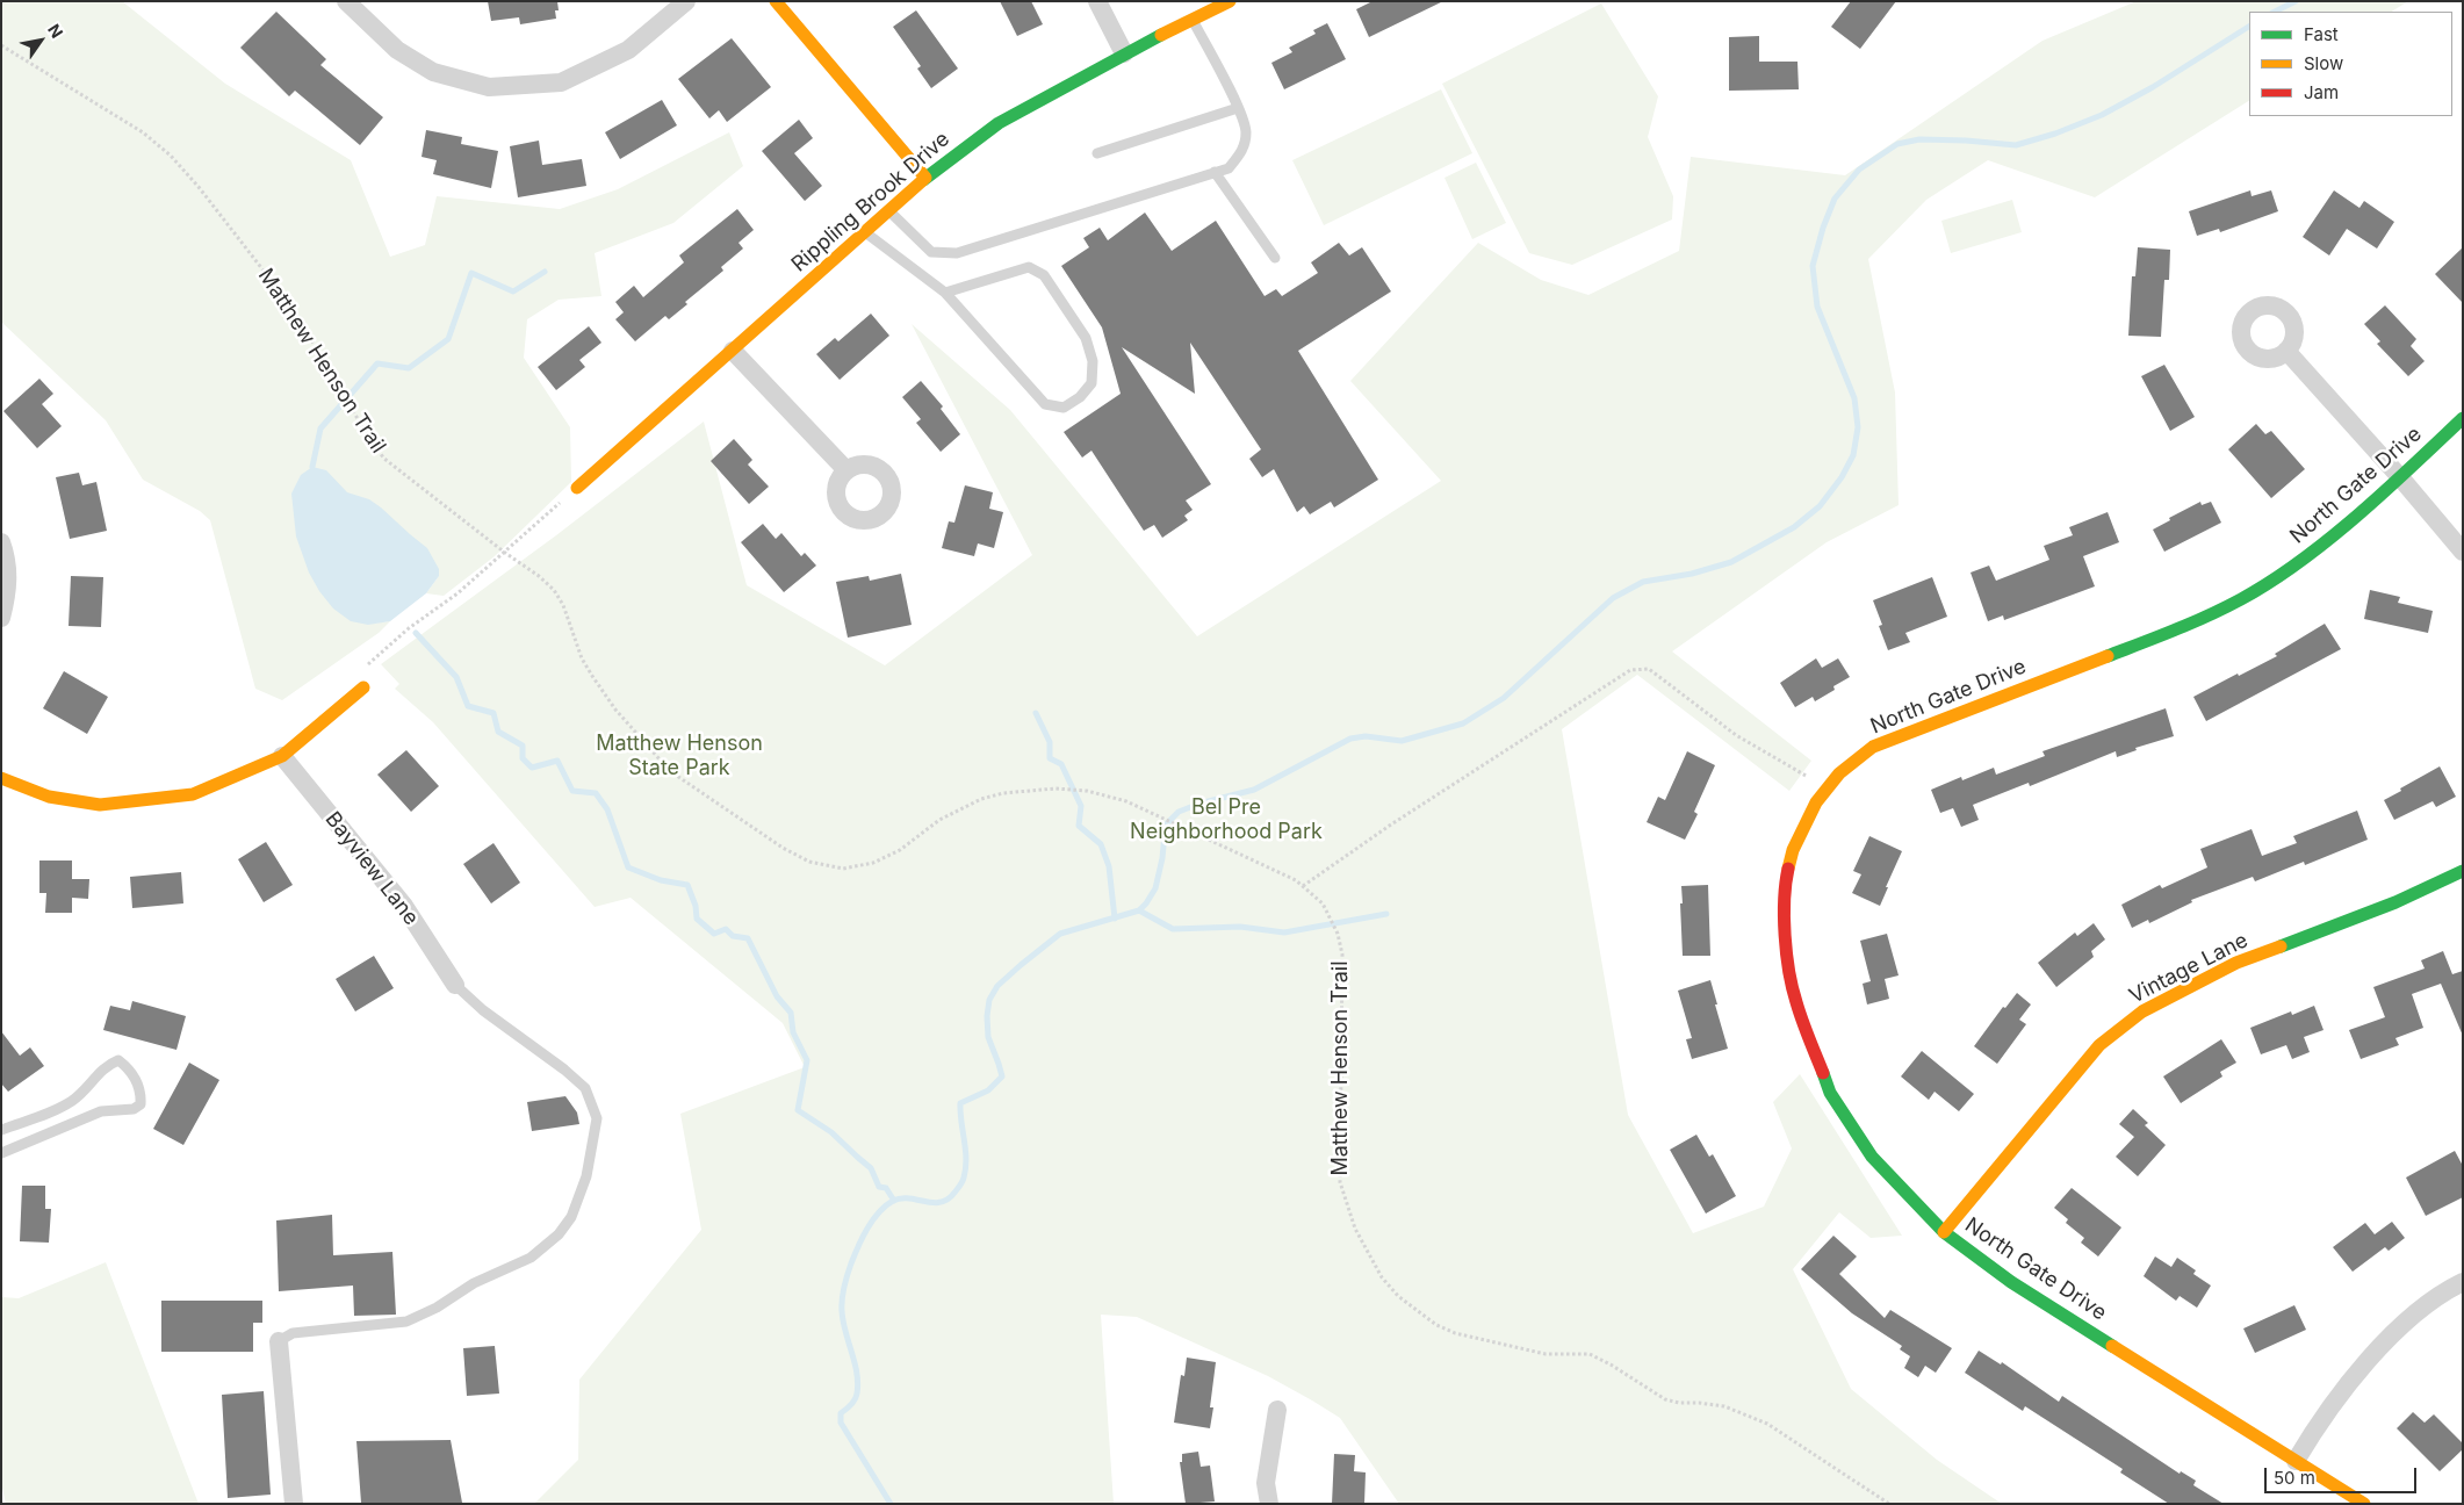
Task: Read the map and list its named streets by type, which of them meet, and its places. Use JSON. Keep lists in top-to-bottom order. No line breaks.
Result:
{"streets":{"street":["Rippling Brook Drive","North Gate Drive","Bayview Lane","Vintage Lane"],"path":["Matthew Henson Trail"]},"crossings":[["North Gate Drive","Vintage Lane"]],"parks":["Matthew Henson State Park","Bel Pre Neighborhood Park"],"legend":["Fast","Slow","Jam"],"scale_bar":"50 m","north":"top right"}
